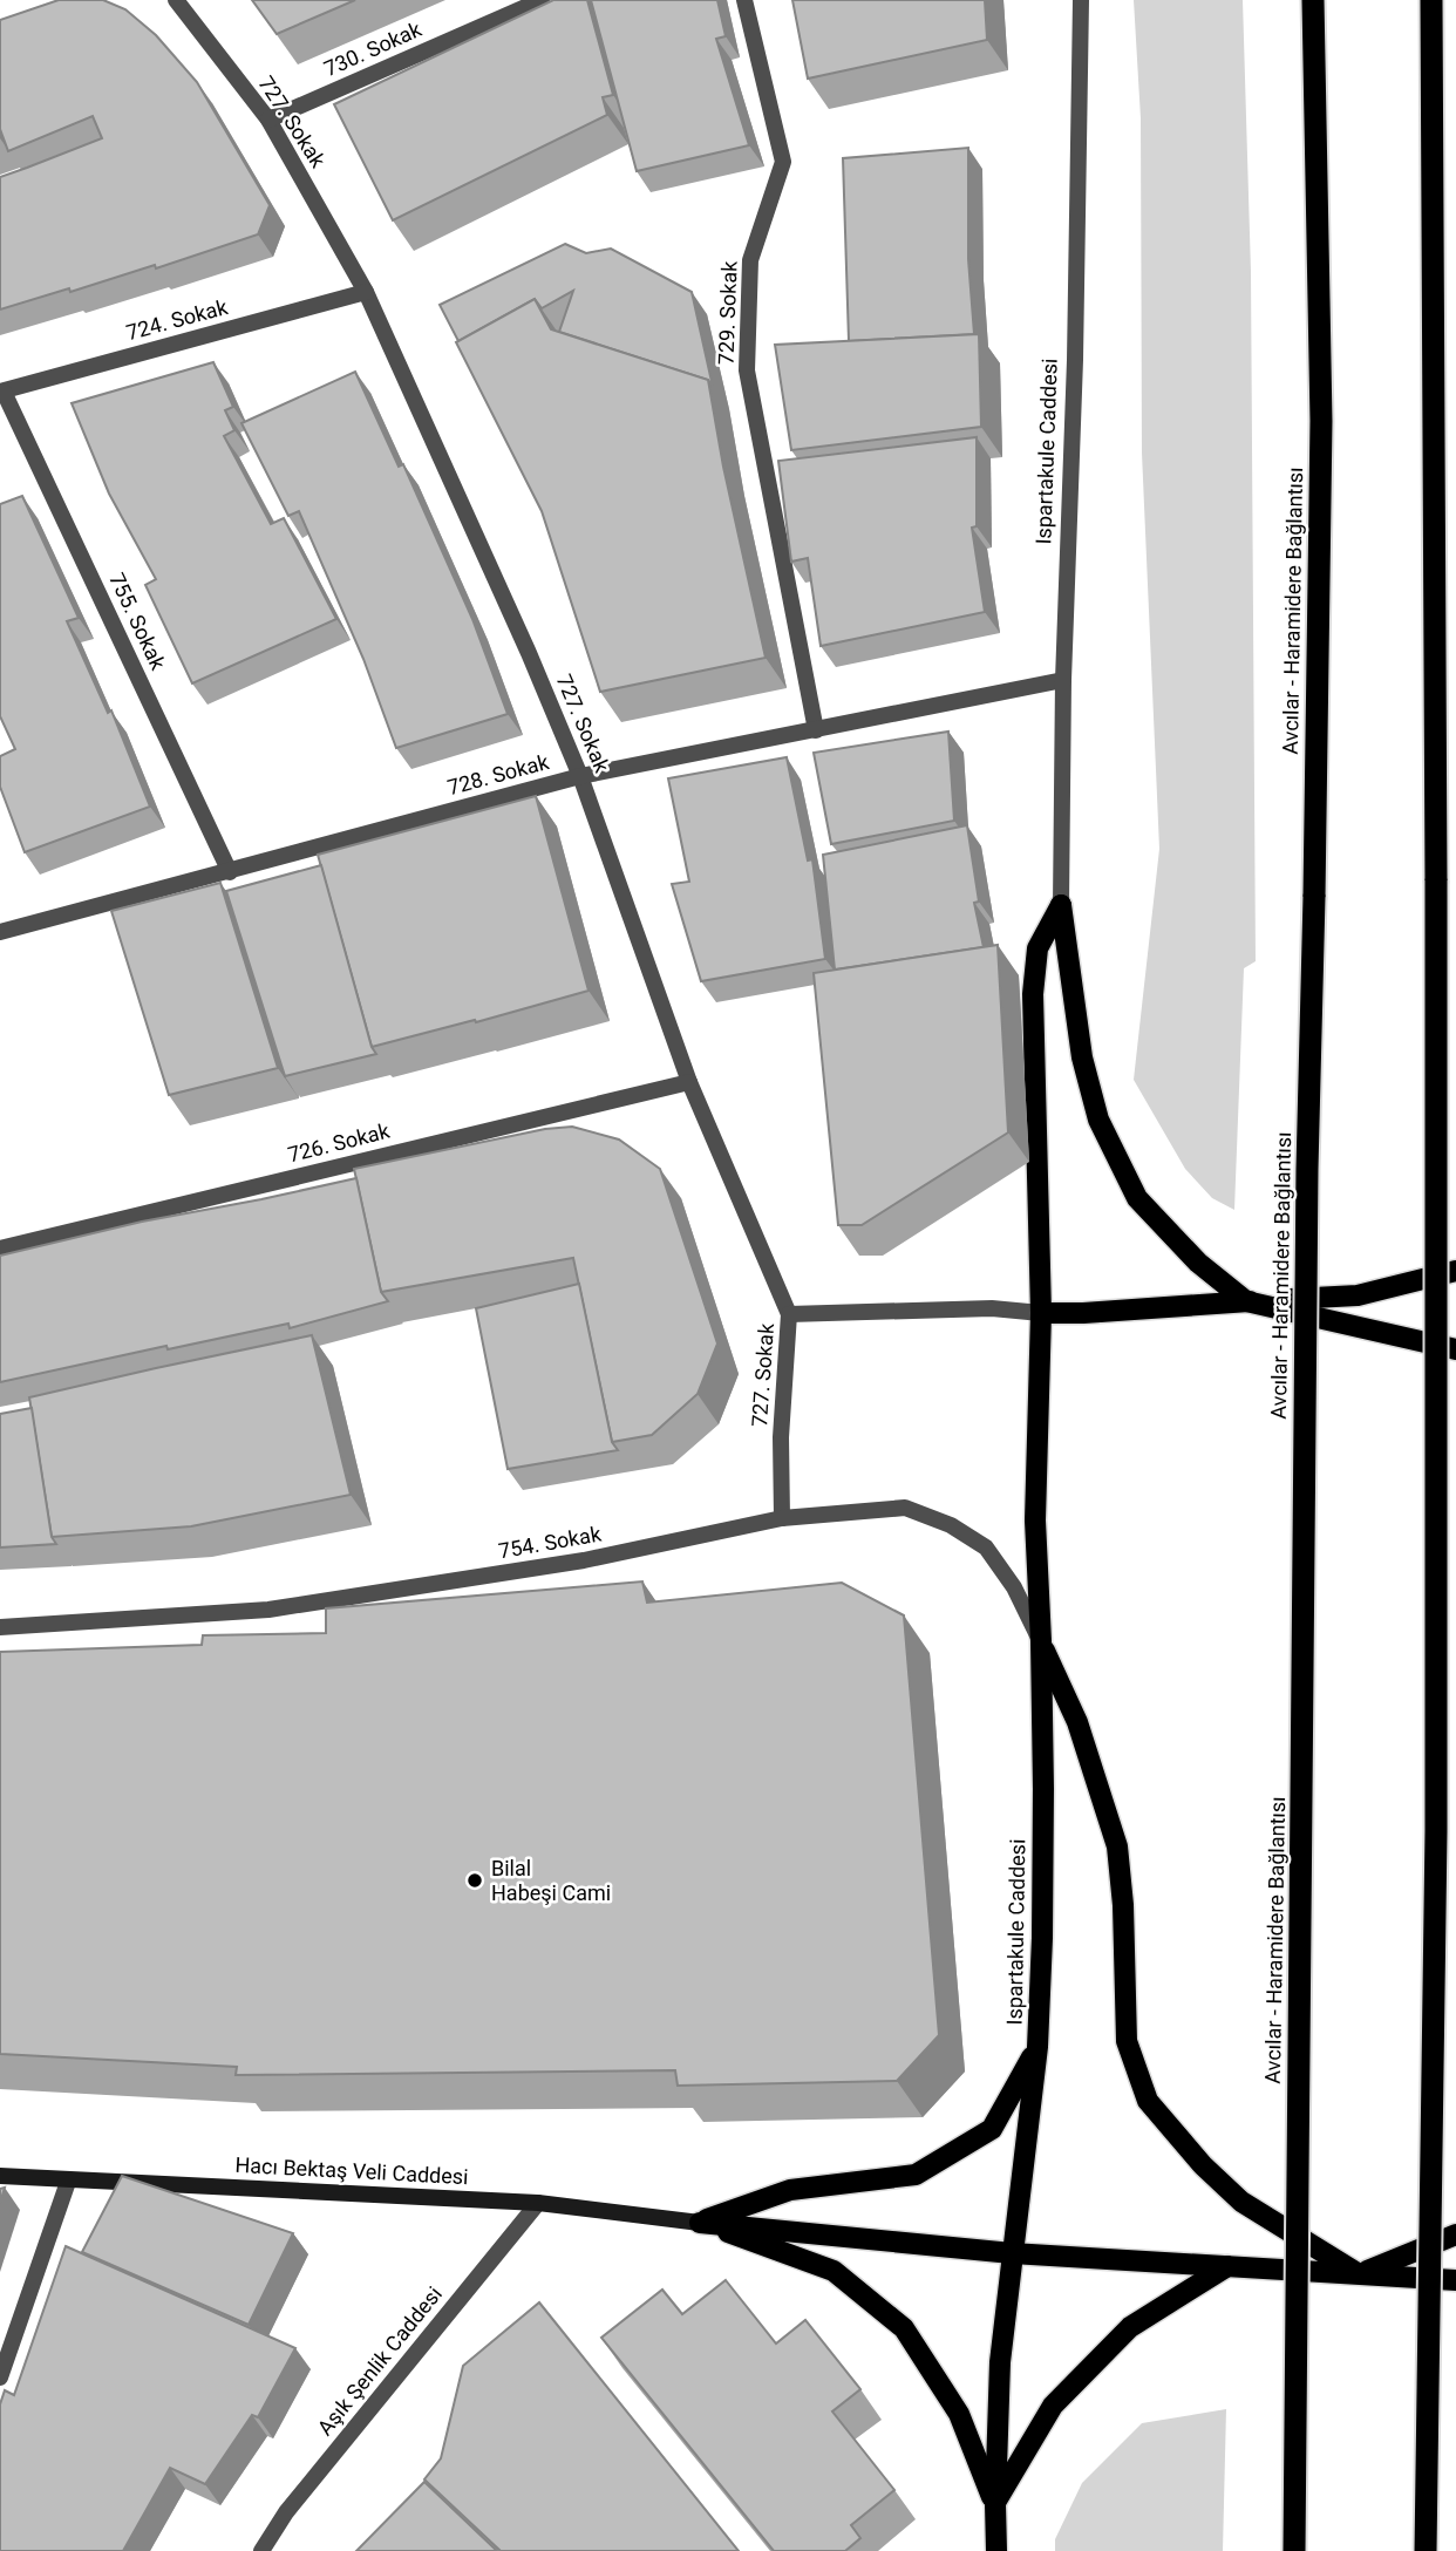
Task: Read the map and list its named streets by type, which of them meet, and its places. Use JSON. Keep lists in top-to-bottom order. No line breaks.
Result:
{"streets":{"highway":["Avcılar - Haramidere Bağlantısı"],"main road":["Ispartakule Caddesi","Hacı Bektaş Veli Caddesi"],"street":["730. Sokak","727. Sokak","729. Sokak","724. Sokak","755. Sokak","728. Sokak","726. Sokak","754. Sokak","Aşık Şenlik Caddesi"]},"crossings":[["730. Sokak","727. Sokak"],["727. Sokak","724. Sokak"],["727. Sokak","728. Sokak"],["727. Sokak","726. Sokak"],["727. Sokak","754. Sokak"],["729. Sokak","728. Sokak"],["724. Sokak","755. Sokak"],["Ispartakule Caddesi","728. Sokak"],["Ispartakule Caddesi","754. Sokak"],["755. Sokak","728. Sokak"],["Hacı Bektaş Veli Caddesi","Aşık Şenlik Caddesi"]],"places":["Bilal Habeşi Cami"]}
